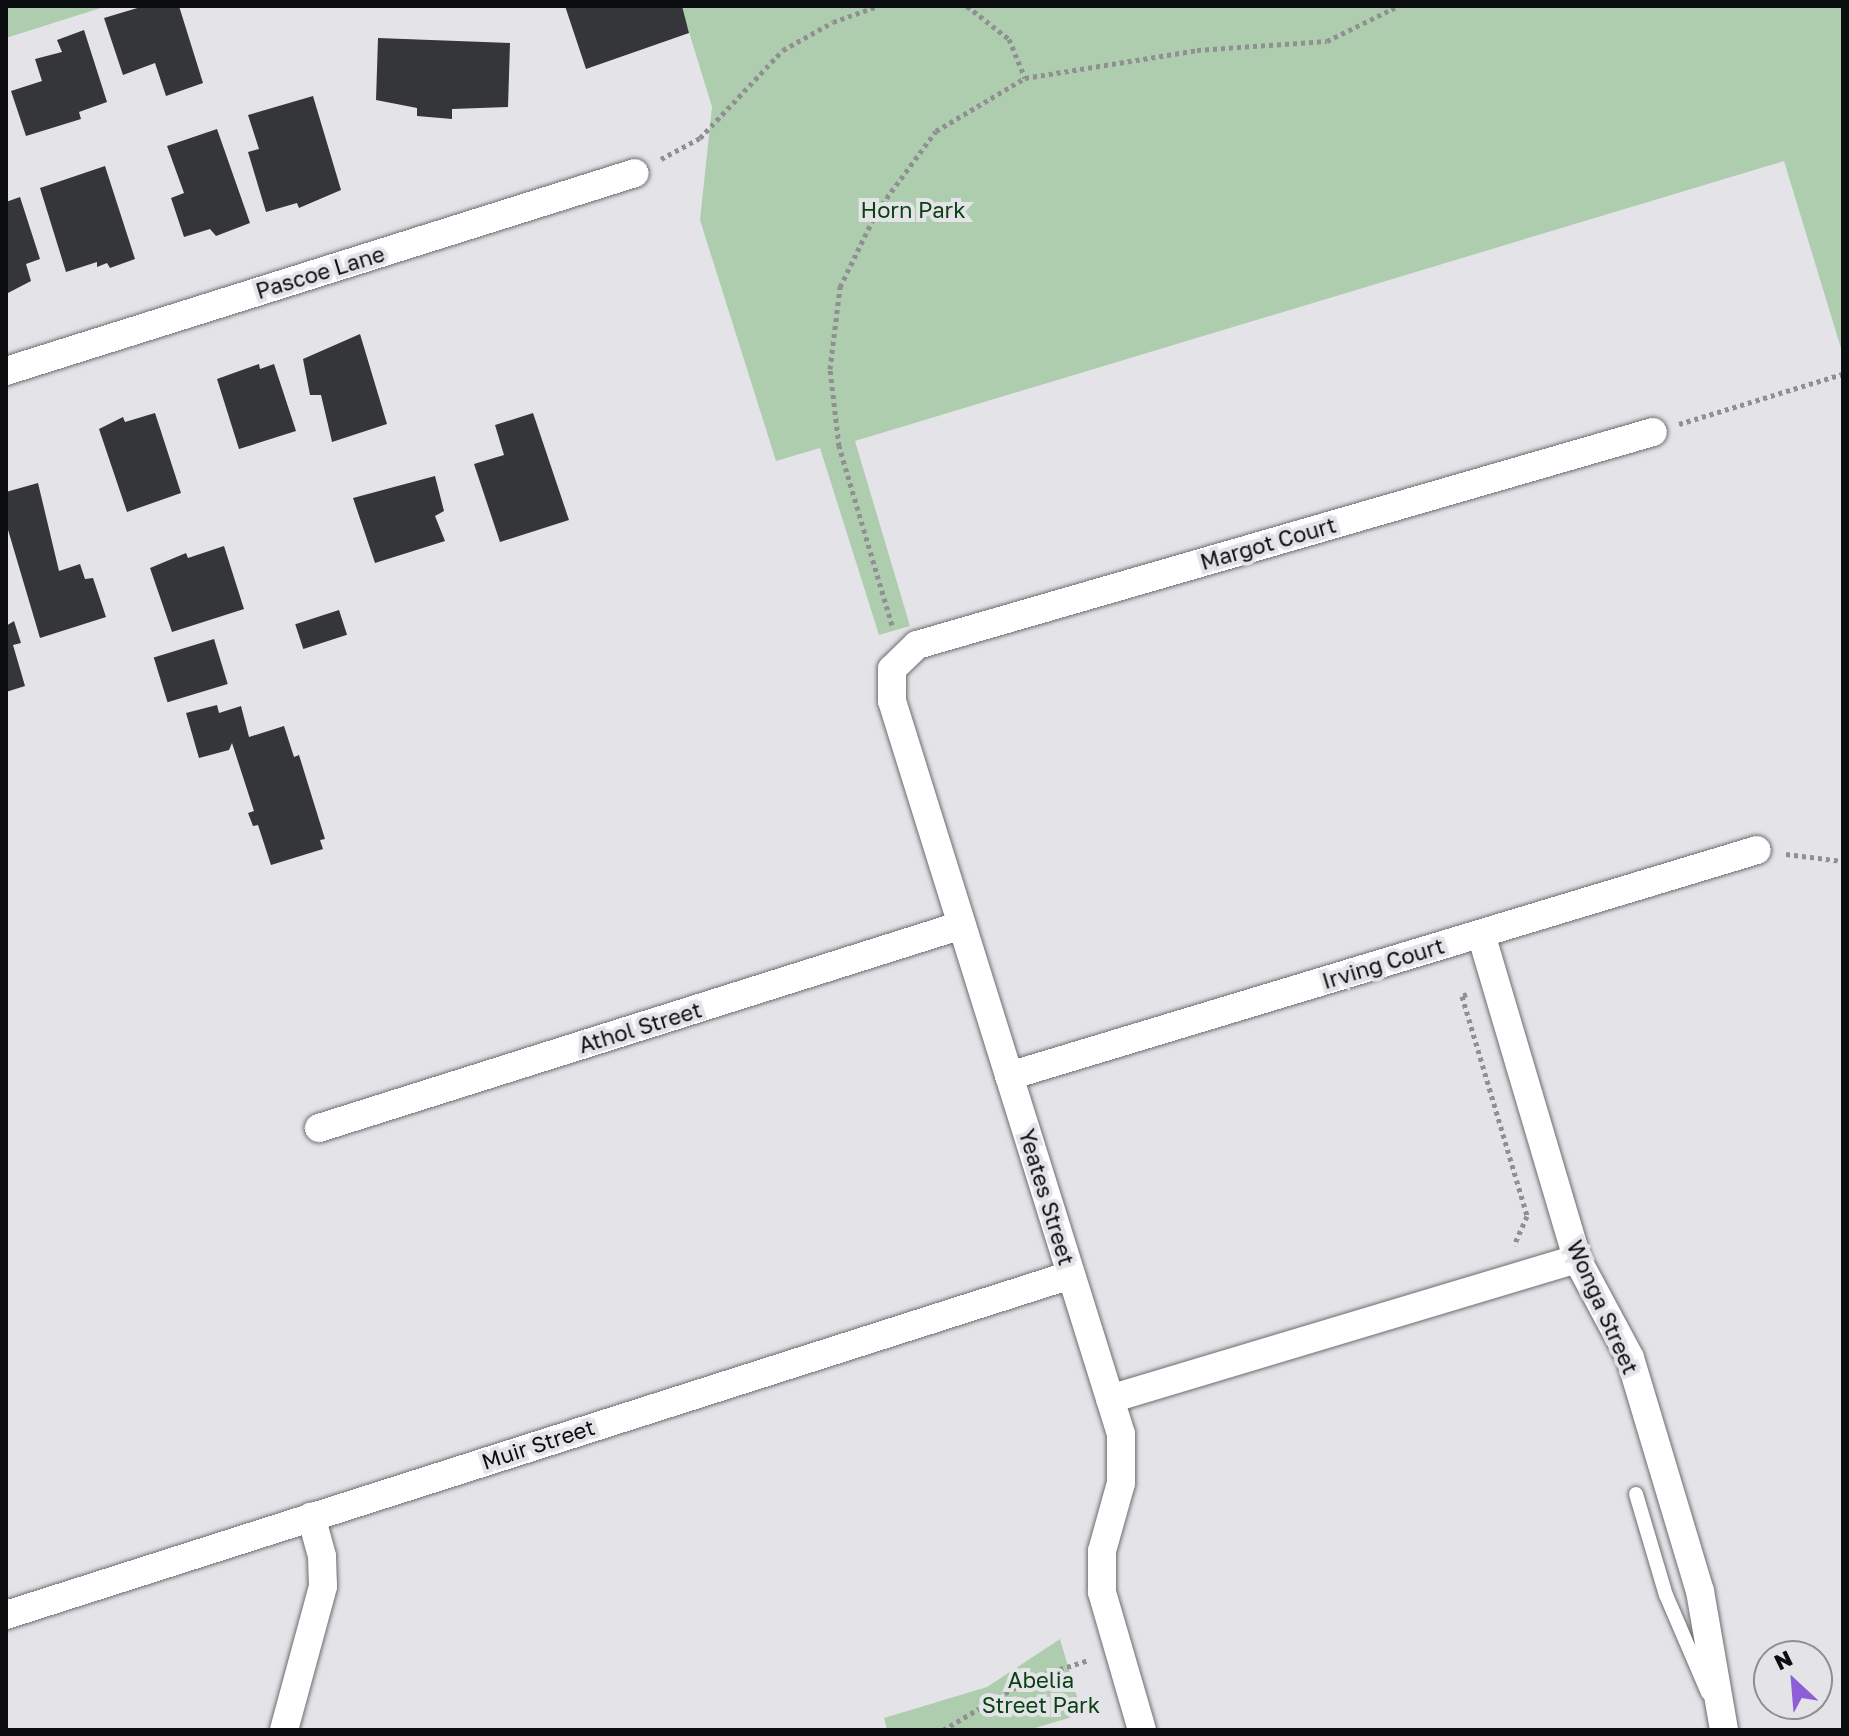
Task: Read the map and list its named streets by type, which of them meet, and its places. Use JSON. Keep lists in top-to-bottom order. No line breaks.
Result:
{"streets":{"street":["Pascoe Lane","Margot Court","Irving Court","Athol Street","Yeates Street","Wonga Street","Muir Street"]},"crossings":[["Margot Court","Yeates Street"],["Irving Court","Yeates Street"],["Irving Court","Wonga Street"],["Athol Street","Yeates Street"],["Yeates Street","Muir Street"]],"parks":["Horn Park","Abelia Street Park"],"north":"top left"}
